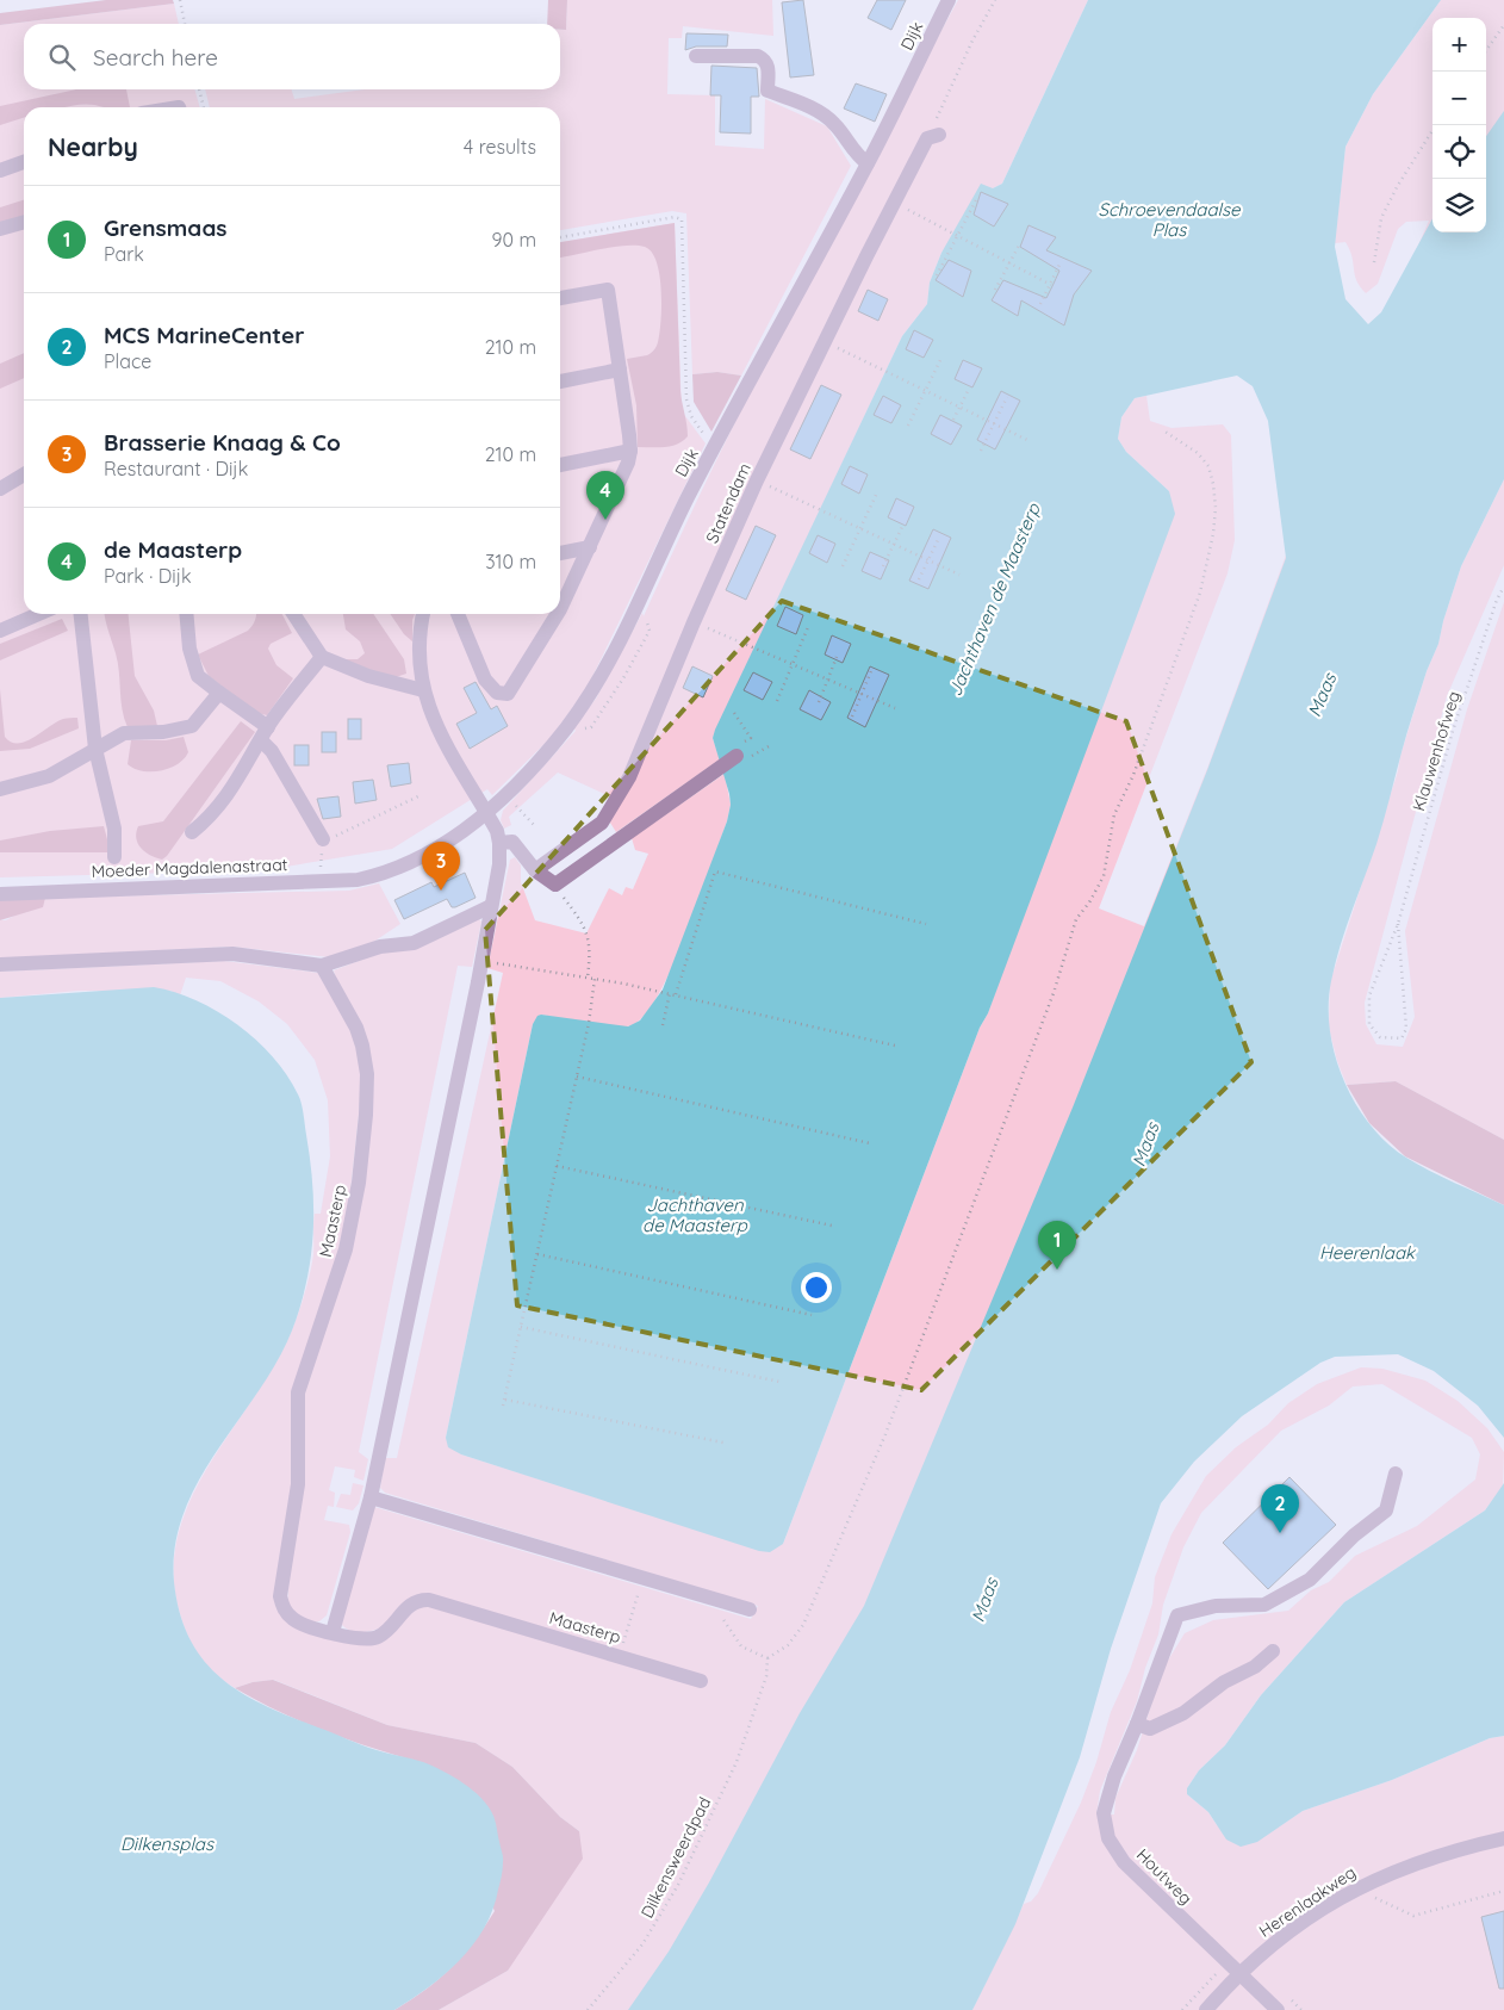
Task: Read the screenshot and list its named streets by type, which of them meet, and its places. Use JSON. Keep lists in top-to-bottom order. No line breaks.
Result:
{"streets":{"street":["Dijk","Statendam","Moeder Magdalenastraat","Maasterp","Houtweg","Herenlaakweg"],"path":["Klauwenhofweg","Dilkensweerdpad"]},"crossings":[["Dijk","Moeder Magdalenastraat"],["Houtweg","Herenlaakweg"]],"water":["Schroevendaalse Plas","Jachthaven de Maasterp","Maas","Heerenlaak","Dilkensplas"],"page":{"map_buttons":["+","−"],"search":"Search here","heading":["Nearby","4 results"],"list":[{"mark":"1","name":"Grensmaas","note":"Park","value":"90 m"},{"mark":"2","name":"MCS MarineCenter","note":"Place","value":"210 m"},{"mark":"3","name":"Brasserie Knaag & Co","note":"Restaurant · Dijk","value":"210 m"},{"mark":"4","name":"de Maasterp","note":"Park · Dijk","value":"310 m"}],"pins":["4","3","1","2"]}}
